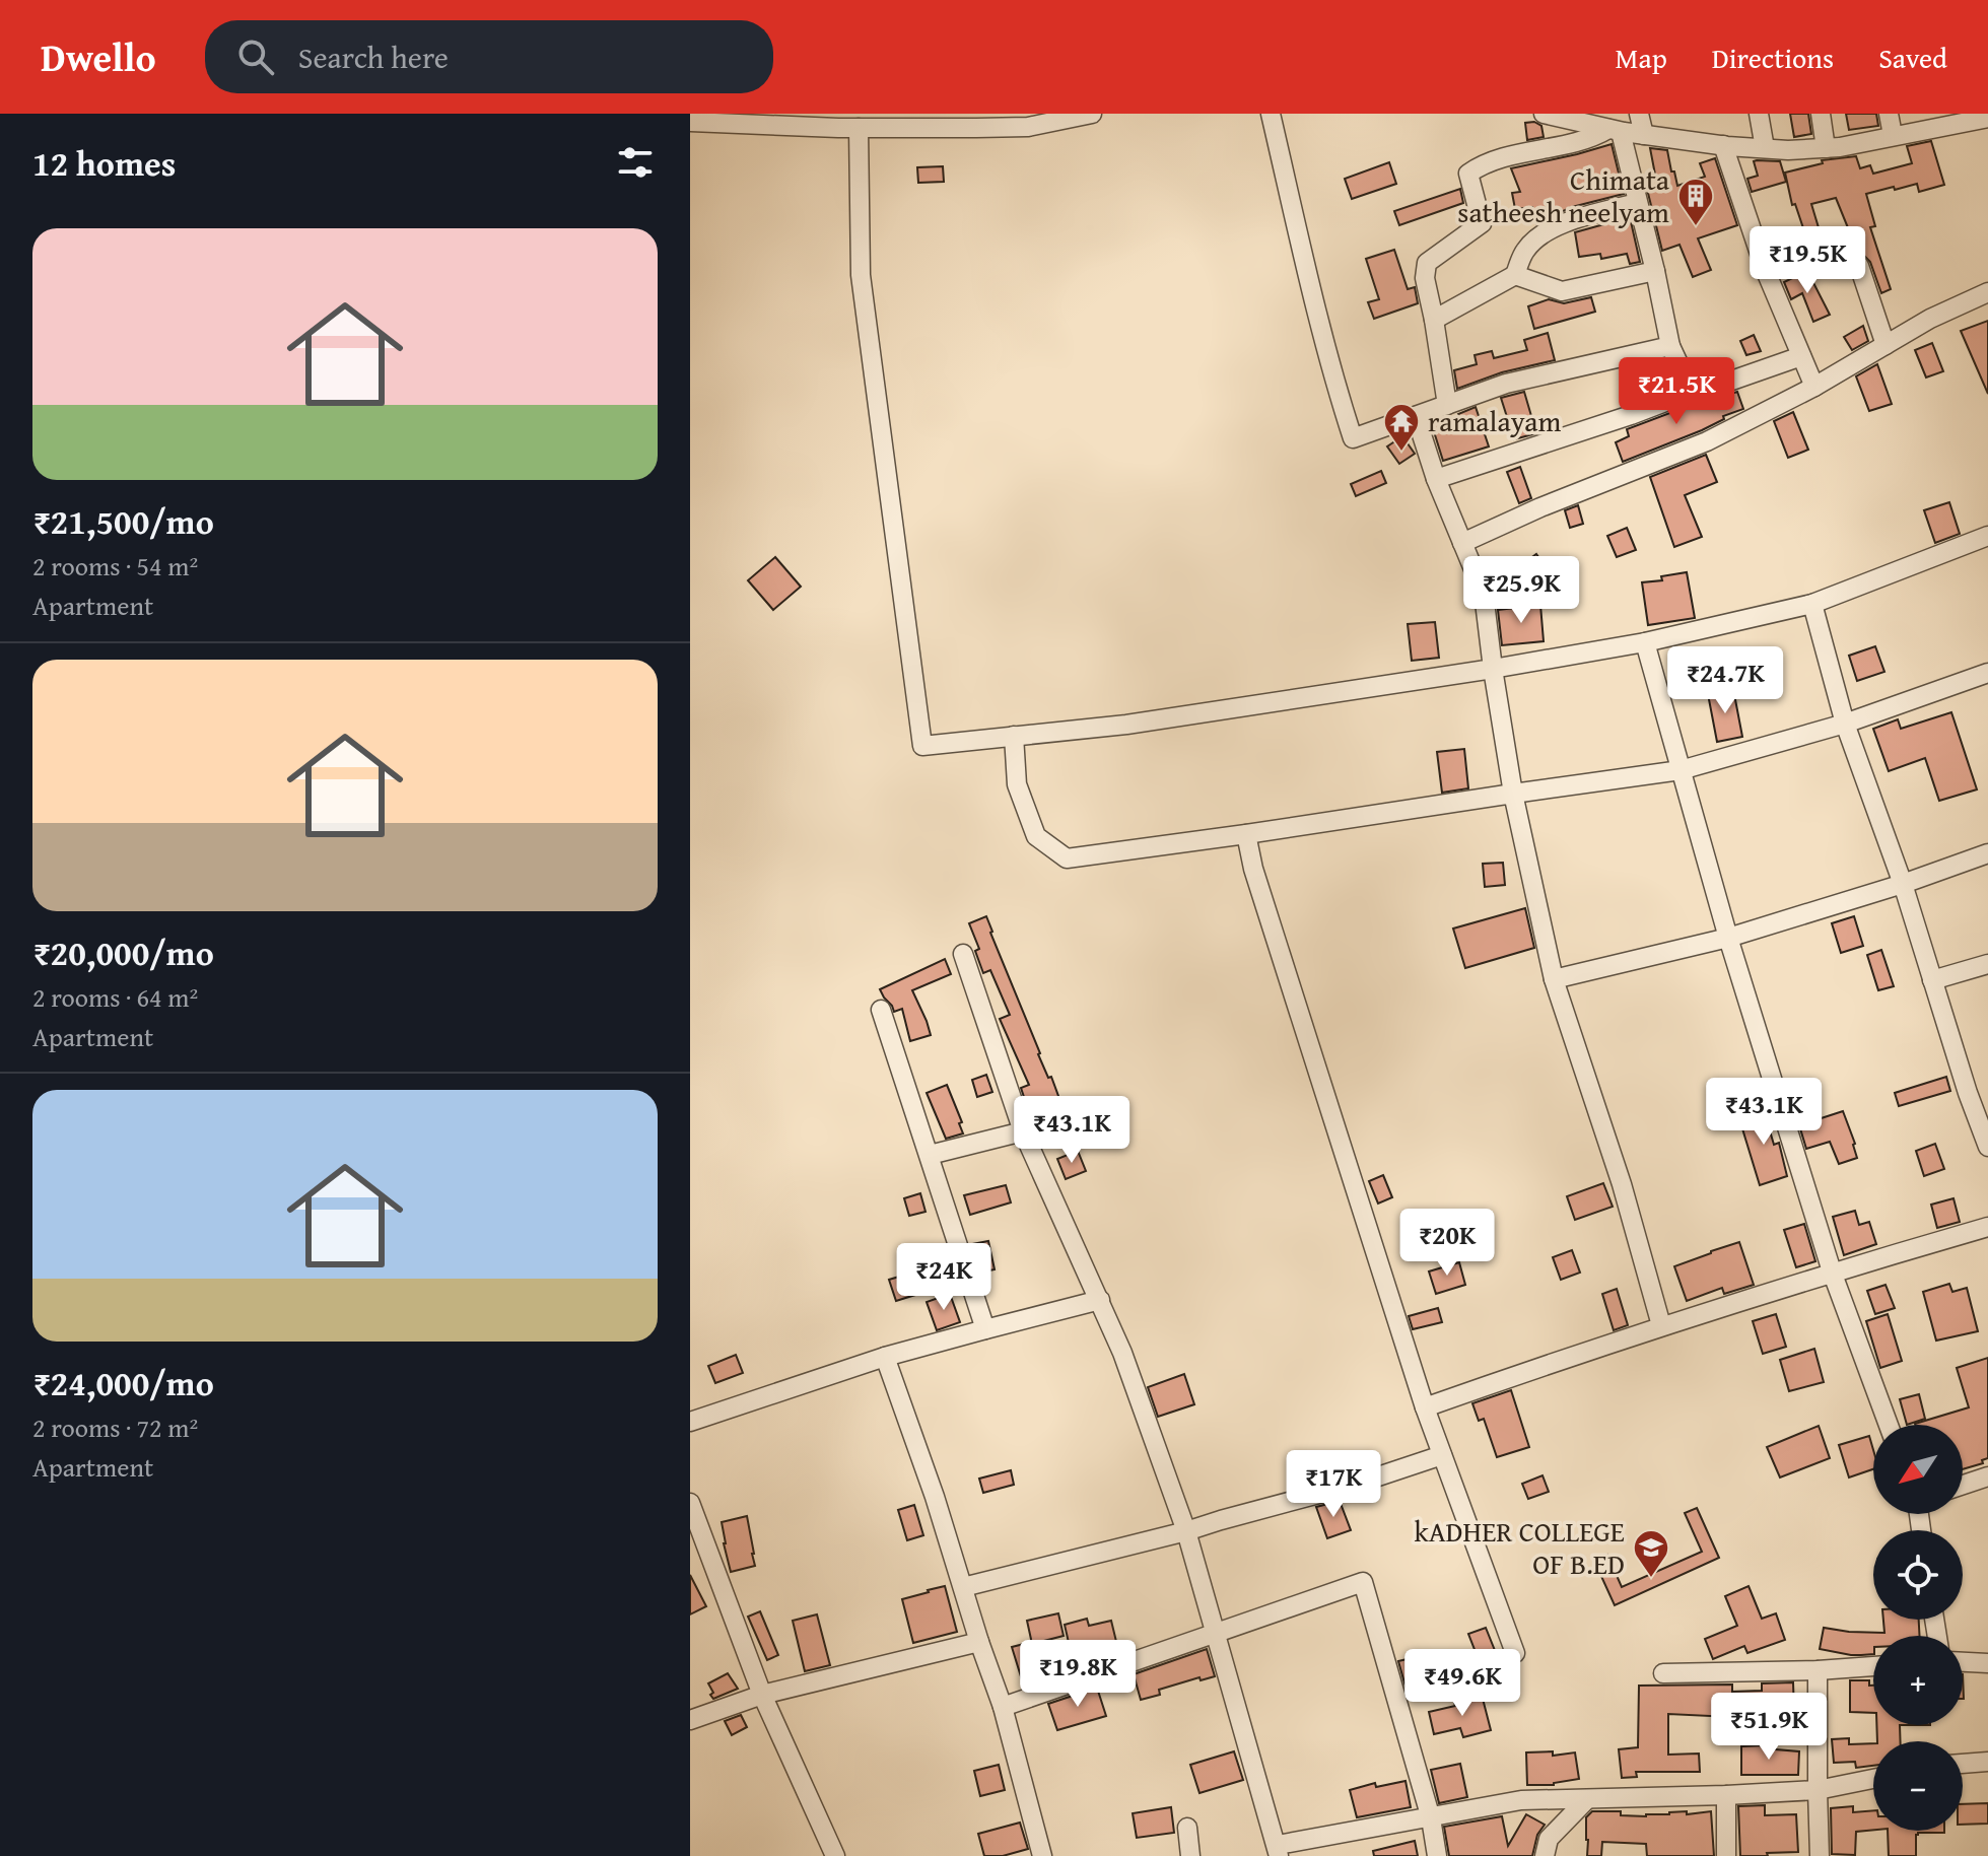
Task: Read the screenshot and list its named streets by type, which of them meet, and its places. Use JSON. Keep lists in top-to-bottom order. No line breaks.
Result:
{"places":{"building":["Chimata satheesh neelyam"],"temple":["ramalayam"],"school or university":["kADHER COLLEGE OF B.ED"]},"north":"bottom left","page":{"header":"Dwello","search":"Search here","nav":["Map","Directions","Saved"],"heading":"12 homes","list":[{"name":"₹21,500/mo","note":"2 rooms · 54 m² · Apartment"},{"name":"₹20,000/mo","note":"2 rooms · 64 m² · Apartment"},{"name":"₹24,000/mo","note":"2 rooms · 72 m² · Apartment"}],"price":["₹19.5K","₹21.5K","₹25.9K","₹24.7K","₹43.1K","₹43.1K","₹20K","₹24K","₹17K","₹19.8K","₹49.6K","₹51.9K"],"map_buttons":["+","−"]}}
